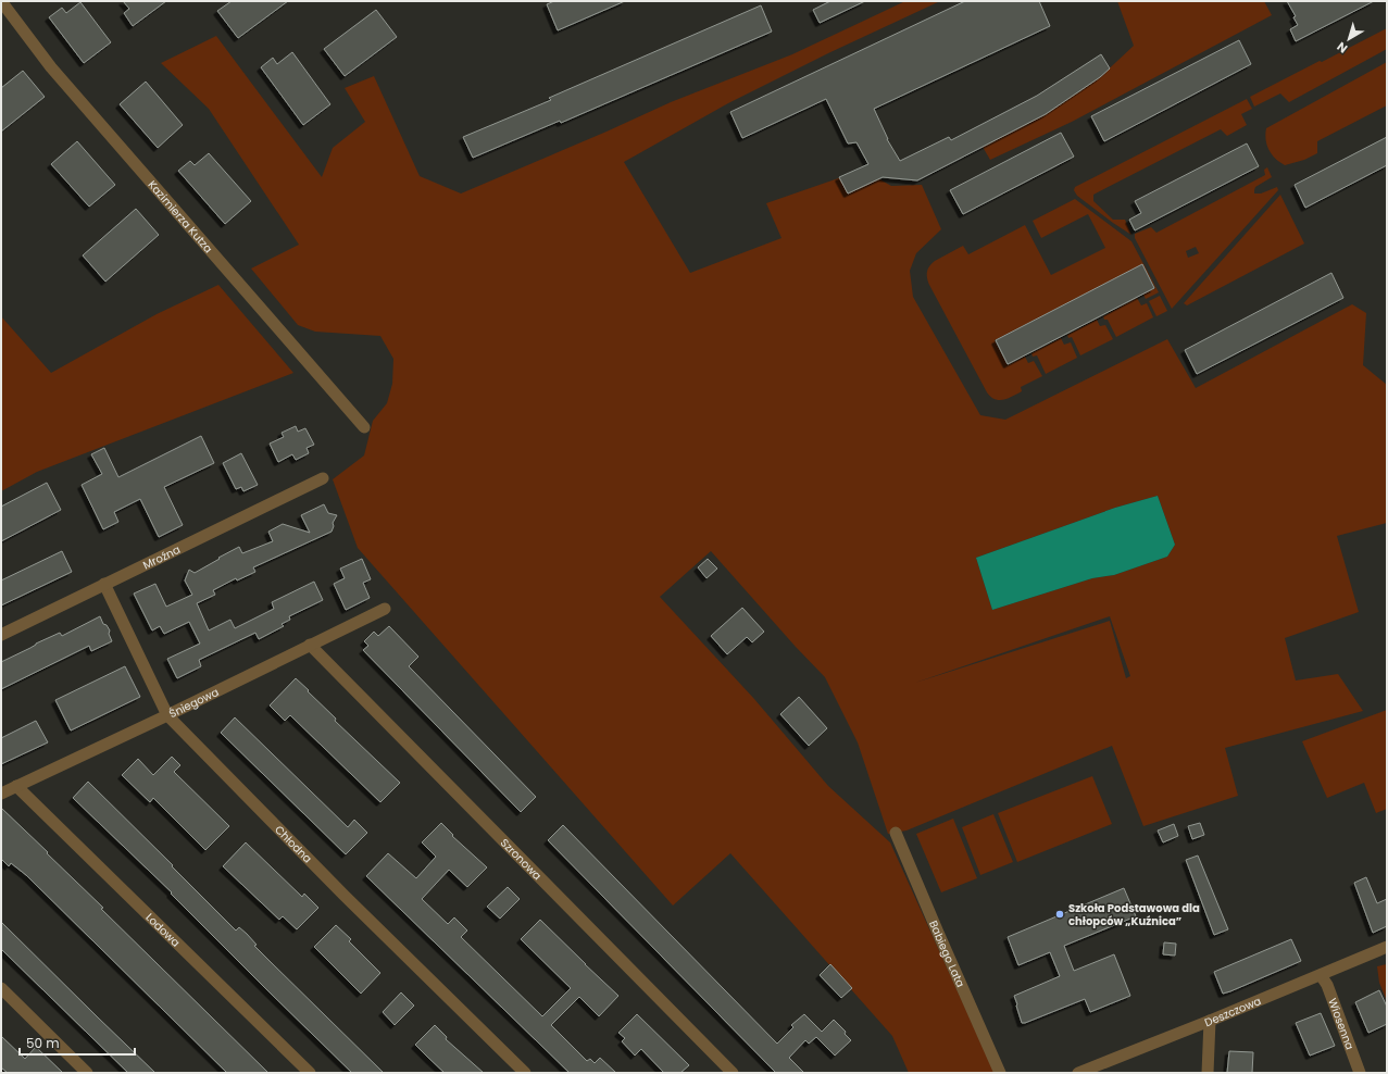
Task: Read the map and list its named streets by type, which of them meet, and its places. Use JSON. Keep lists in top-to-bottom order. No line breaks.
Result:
{"streets":{"street":["Kazimierza Kutza","Mroźna","Śniegowa","Chłodna","Szronowa","Lodowa","Babiego Lata","Deszczowa","Wiosenna"]},"crossings":[["Mroźna","Chłodna"],["Śniegowa","Chłodna"],["Śniegowa","Szronowa"],["Śniegowa","Lodowa"],["Deszczowa","Wiosenna"]],"places":["Szkoła Podstawowa dla chłopców „Kuźnica”"],"scale_bar":"50 m","north":"bottom left"}
